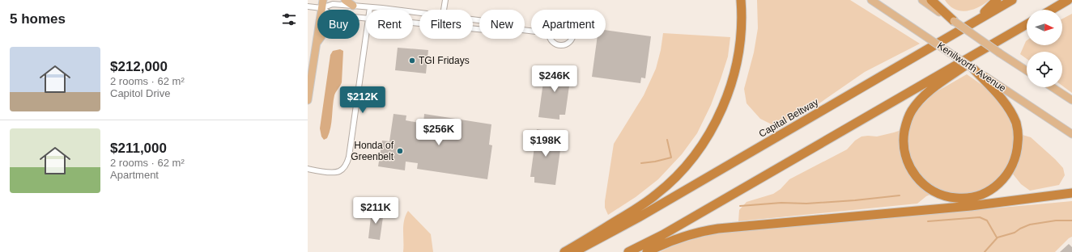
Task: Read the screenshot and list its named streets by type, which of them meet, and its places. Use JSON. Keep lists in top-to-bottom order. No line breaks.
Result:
{"streets":{"highway":["Capital Beltway"],"main road":["Kenilworth Avenue"]},"places":["TGI Fridays","Honda of Greenbelt"],"north":"right","page":{"heading":"5 homes","chip":["Buy","Rent","Filters","New","Apartment"],"list":[{"name":"$212,000","note":"2 rooms · 62 m² · Capitol Drive"},{"name":"$211,000","note":"2 rooms · 62 m² · Apartment"}],"price":["$246K","$212K","$256K","$198K","$211K"]}}
